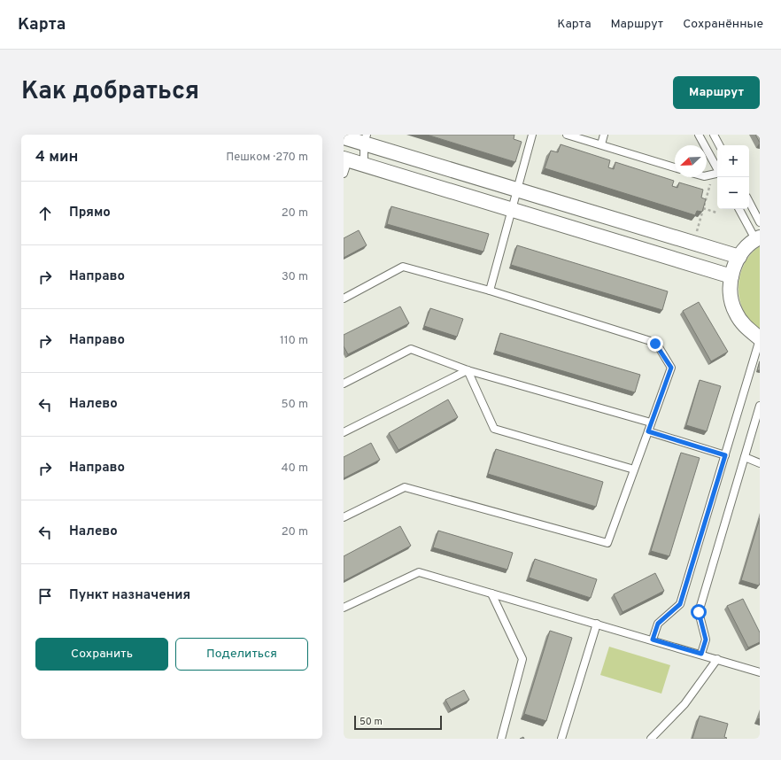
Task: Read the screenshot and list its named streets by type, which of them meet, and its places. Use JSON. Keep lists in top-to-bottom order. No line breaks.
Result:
{"scale_bar":"50 m","north":"bottom left","page":{"header":"Карта","nav":["Карта","Маршрут","Сохранённые"],"title":"Как добраться","buttons":["Маршрут",["Сохранить","Поделиться"]],"heading":["4 мин","Пешком · 270 m"],"map_buttons":["+","−"],"list":[["Прямо","20 m"],["Направо","30 m"],["Направо","110 m"],["Налево","50 m"],["Направо","40 m"],["Налево","20 m"],"Пункт назначения"],"scale":"50 m"}}
